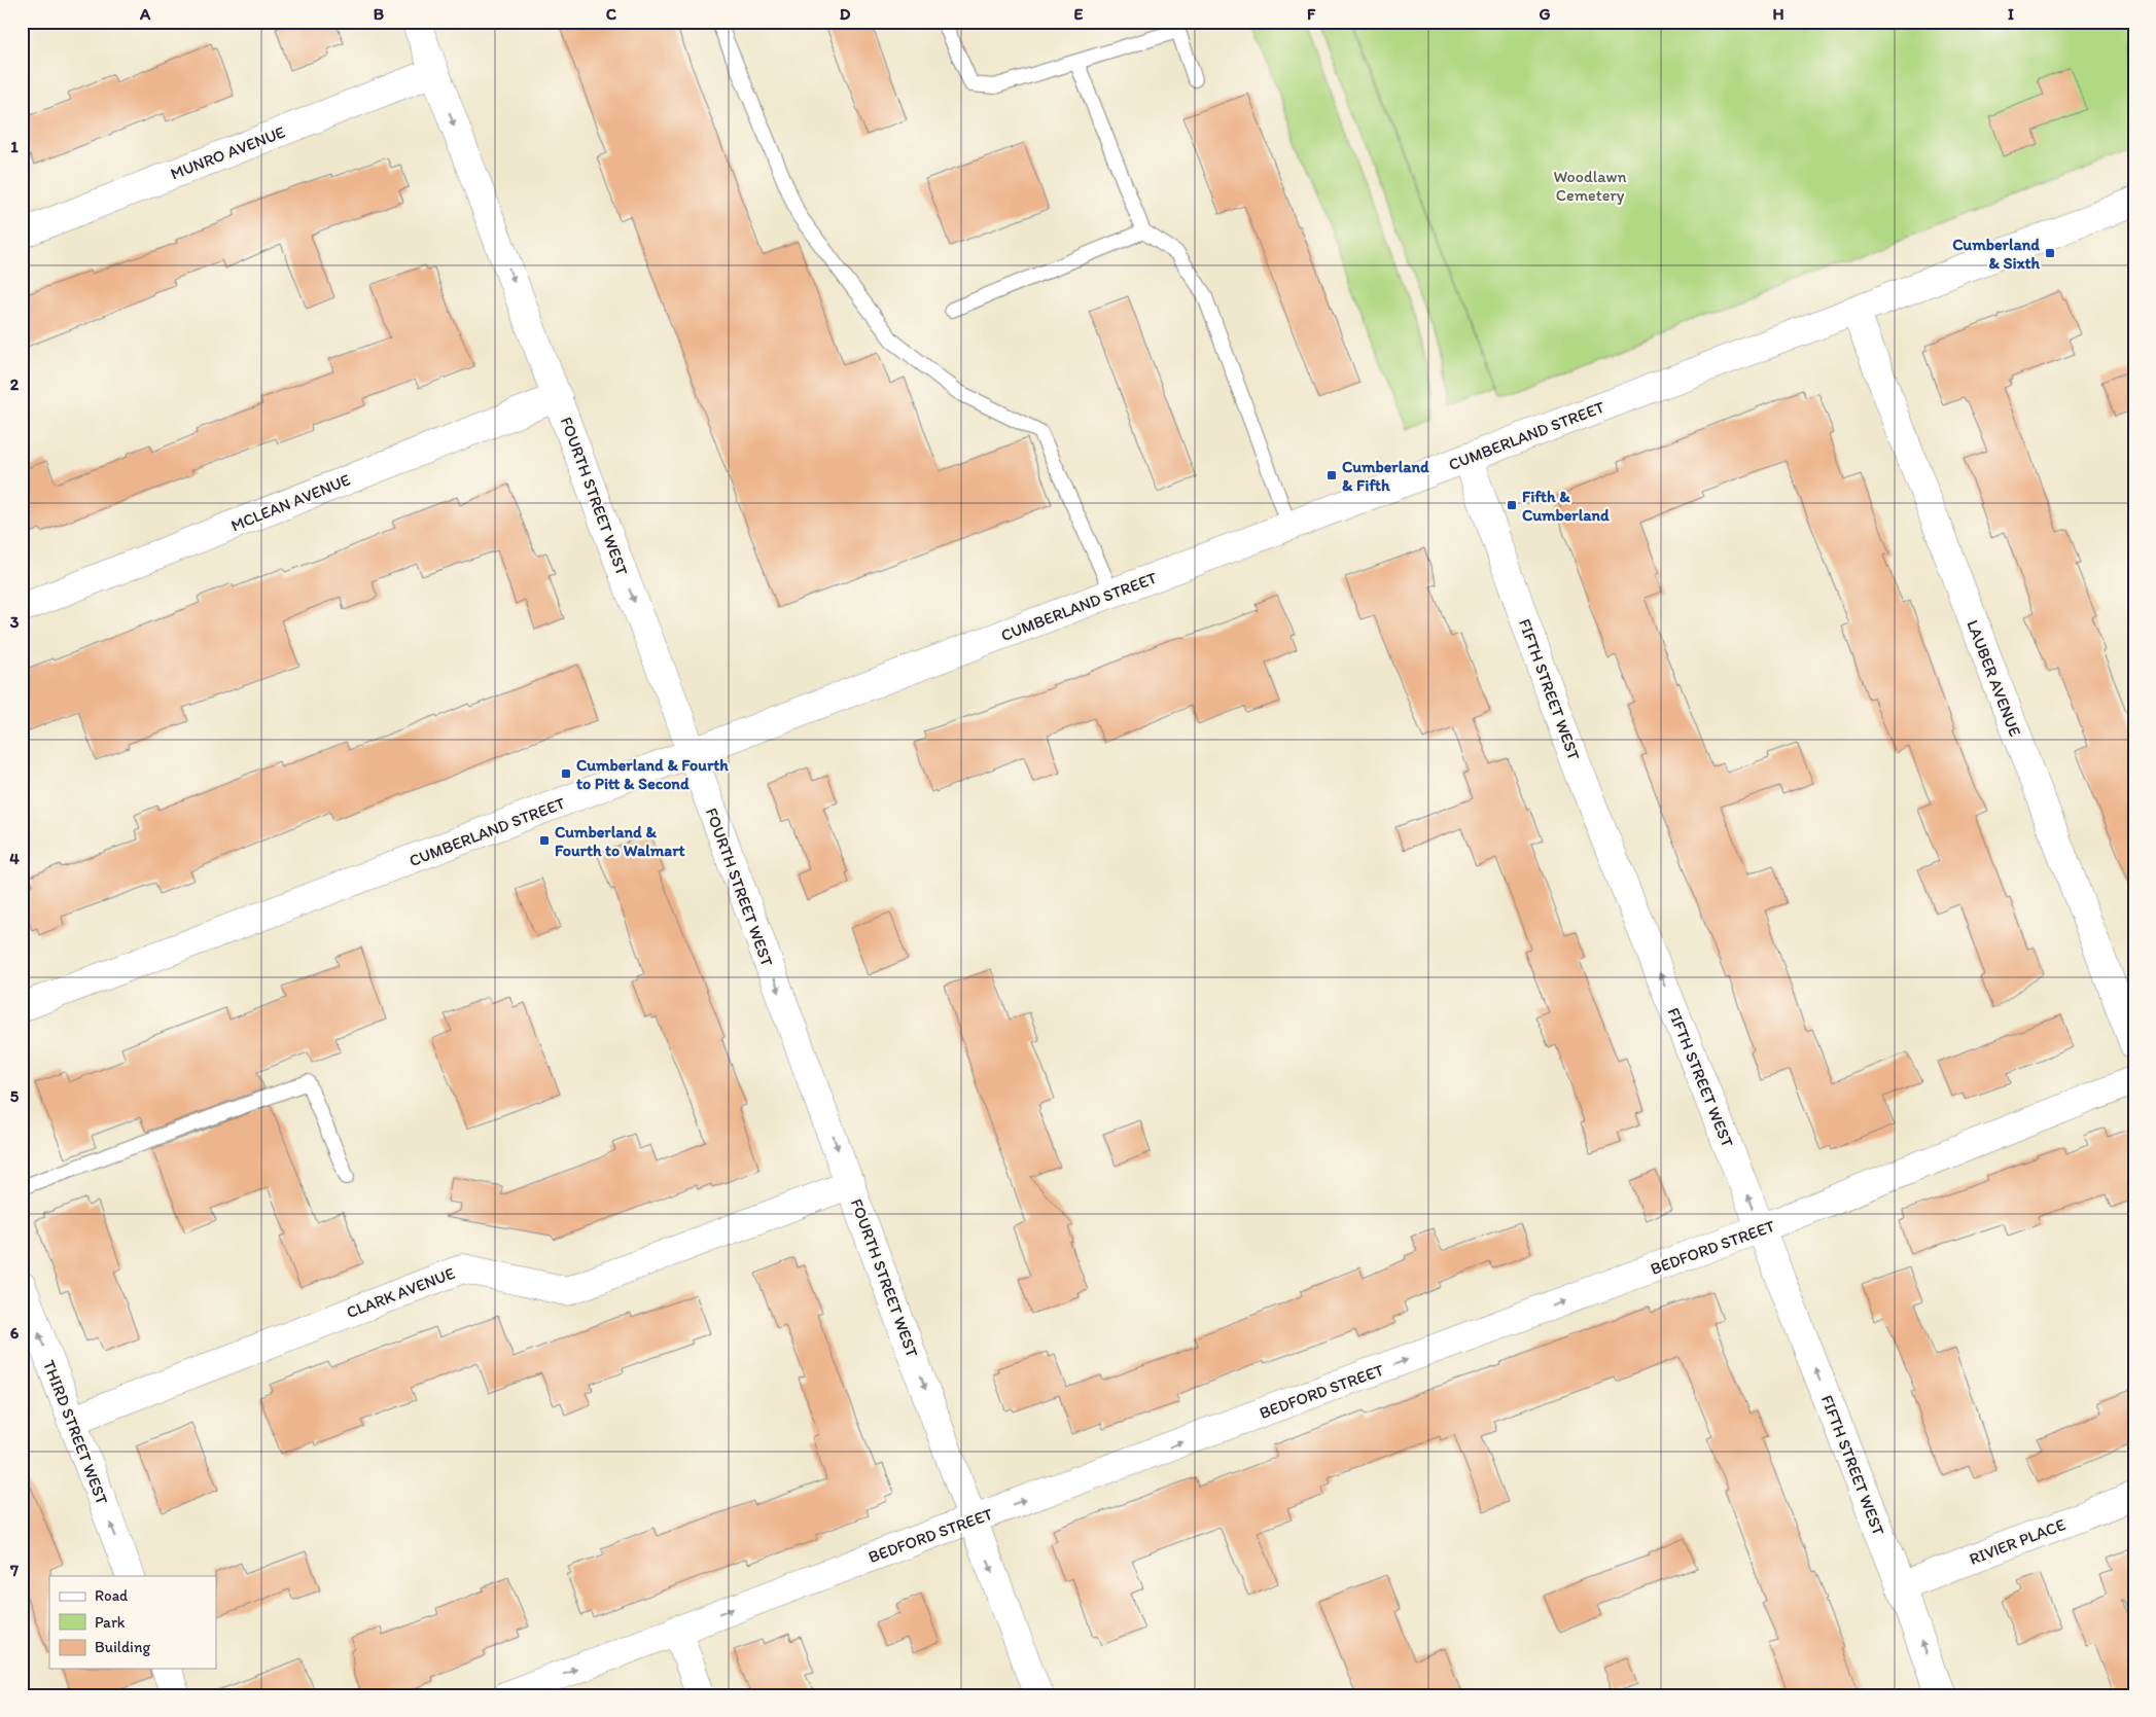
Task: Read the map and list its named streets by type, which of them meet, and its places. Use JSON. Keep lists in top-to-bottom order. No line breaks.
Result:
{"streets":{"street":["MUNRO AVENUE","CUMBERLAND STREET","FOURTH STREET WEST","MCLEAN AVENUE","LAUBER AVENUE","FIFTH STREET WEST","BEDFORD STREET","CLARK AVENUE","THIRD STREET WEST","RIVIER PLACE"]},"crossings":[["MUNRO AVENUE","FOURTH STREET WEST"],["CUMBERLAND STREET","FOURTH STREET WEST"],["CUMBERLAND STREET","LAUBER AVENUE"],["CUMBERLAND STREET","FIFTH STREET WEST"],["FOURTH STREET WEST","MCLEAN AVENUE"],["FOURTH STREET WEST","BEDFORD STREET"],["FOURTH STREET WEST","CLARK AVENUE"],["FIFTH STREET WEST","BEDFORD STREET"],["FIFTH STREET WEST","RIVIER PLACE"],["CLARK AVENUE","THIRD STREET WEST"]],"one_way":["FOURTH STREET WEST","FIFTH STREET WEST","BEDFORD STREET","THIRD STREET WEST"],"parks":["Woodlawn Cemetery"],"places":{"transit":["Cumberland & Sixth","Cumberland & Fifth","Fifth & Cumberland","Cumberland & Fourth to Pitt & Second","Cumberland & Fourth to Walmart"]},"legend":["Road","Park","Building"],"grid":{"columns":["A","B","C","D","E","F","G","H","I"],"rows":["1","2","3","4","5","6","7"]}}
